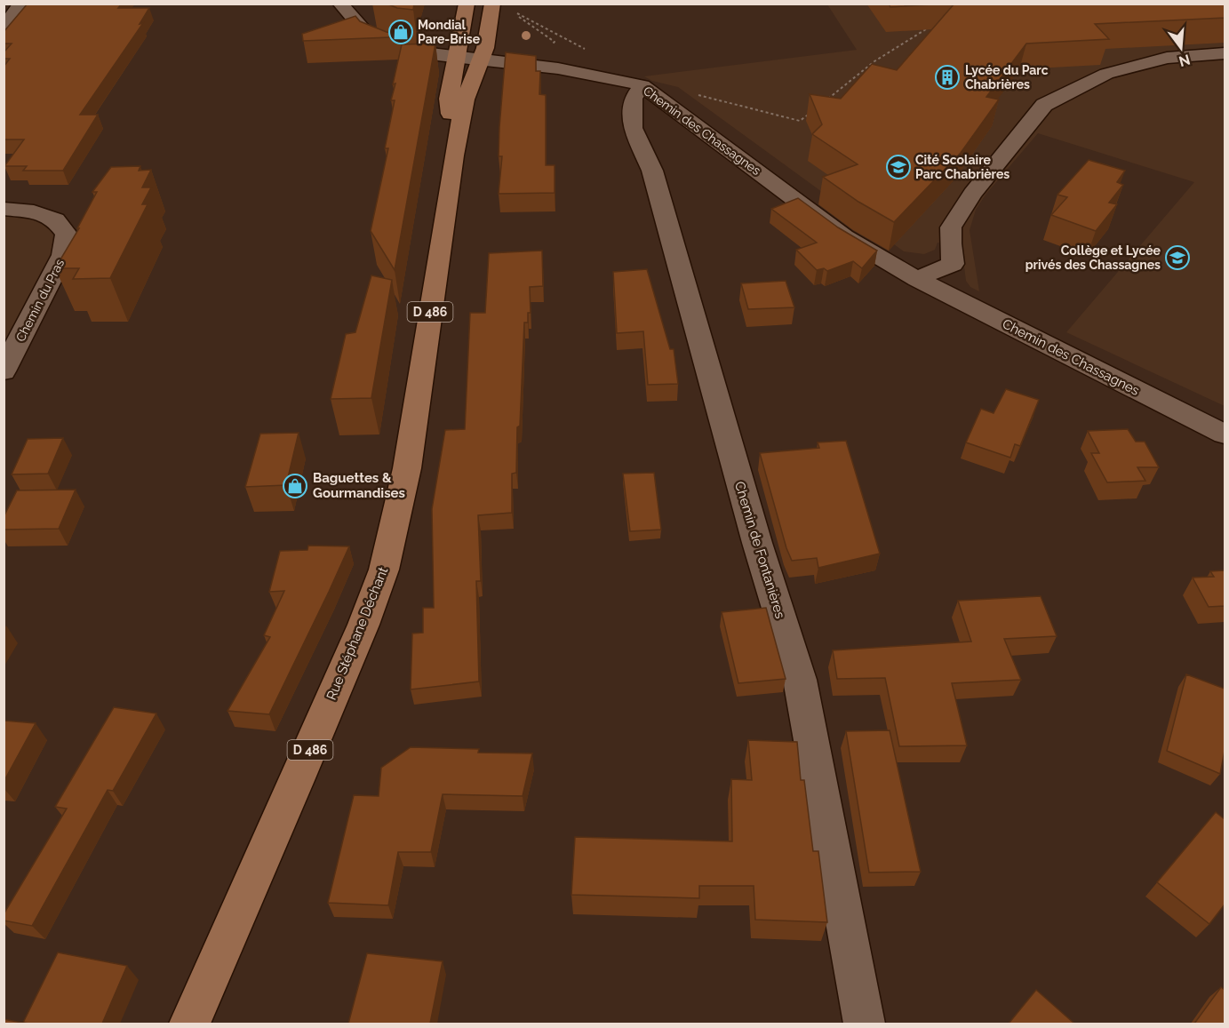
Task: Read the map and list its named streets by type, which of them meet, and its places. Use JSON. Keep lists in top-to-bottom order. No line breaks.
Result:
{"streets":{"main road":["D 486","Rue Stéphane Déchant"],"street":["Chemin des Chassagnes","Chemin du Pras","Chemin de Fontanières"]},"crossings":[["Chemin des Chassagnes","D 486"],["Chemin des Chassagnes","Chemin de Fontanières"],["Chemin des Chassagnes","Rue Stéphane Déchant"],["D 486","Rue Stéphane Déchant"]],"places":{"shop":["Mondial Pare-Brise","Baguettes & Gourmandises"],"building":["Lycée du Parc Chabrières"],"school or university":["Cité Scolaire Parc Chabrières","Collège et Lycée privés des Chassagnes"]},"north":"bottom"}
